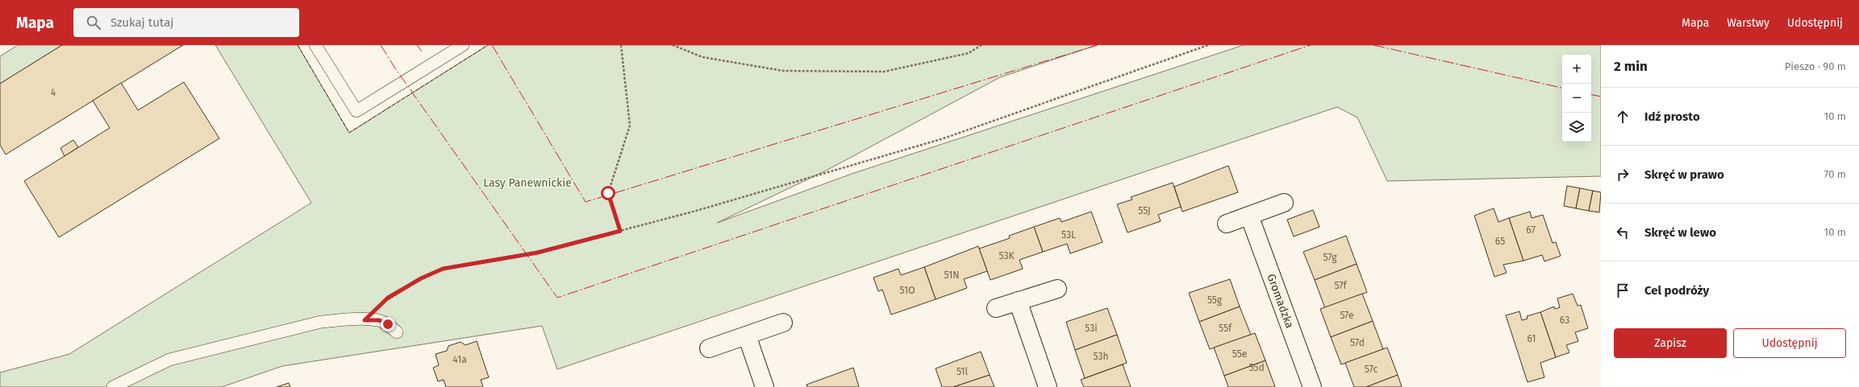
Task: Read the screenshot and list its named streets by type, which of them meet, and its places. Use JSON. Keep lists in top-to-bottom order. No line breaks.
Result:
{"streets":{"street":["Gromadzka"]},"parks":["Lasy Panewnickie"],"house_numbers":["4","55J","67","53L","65","53K","57g","51N","57f","51O","55g","57e","63","53i","55f","61","57d","55e","53h","41a","55d","57c","51l"],"page":{"header":"Mapa","search":"Szukaj tutaj","nav":["Mapa","Warstwy","Udostępnij"],"heading":["2 min","Pieszo · 90 m"],"map_buttons":["+","−"],"list":[["Idź prosto","10 m"],["Skręć w prawo","70 m"],["Skręć w lewo","10 m"],"Cel podróży"],"buttons":["Zapisz","Udostępnij"]}}
